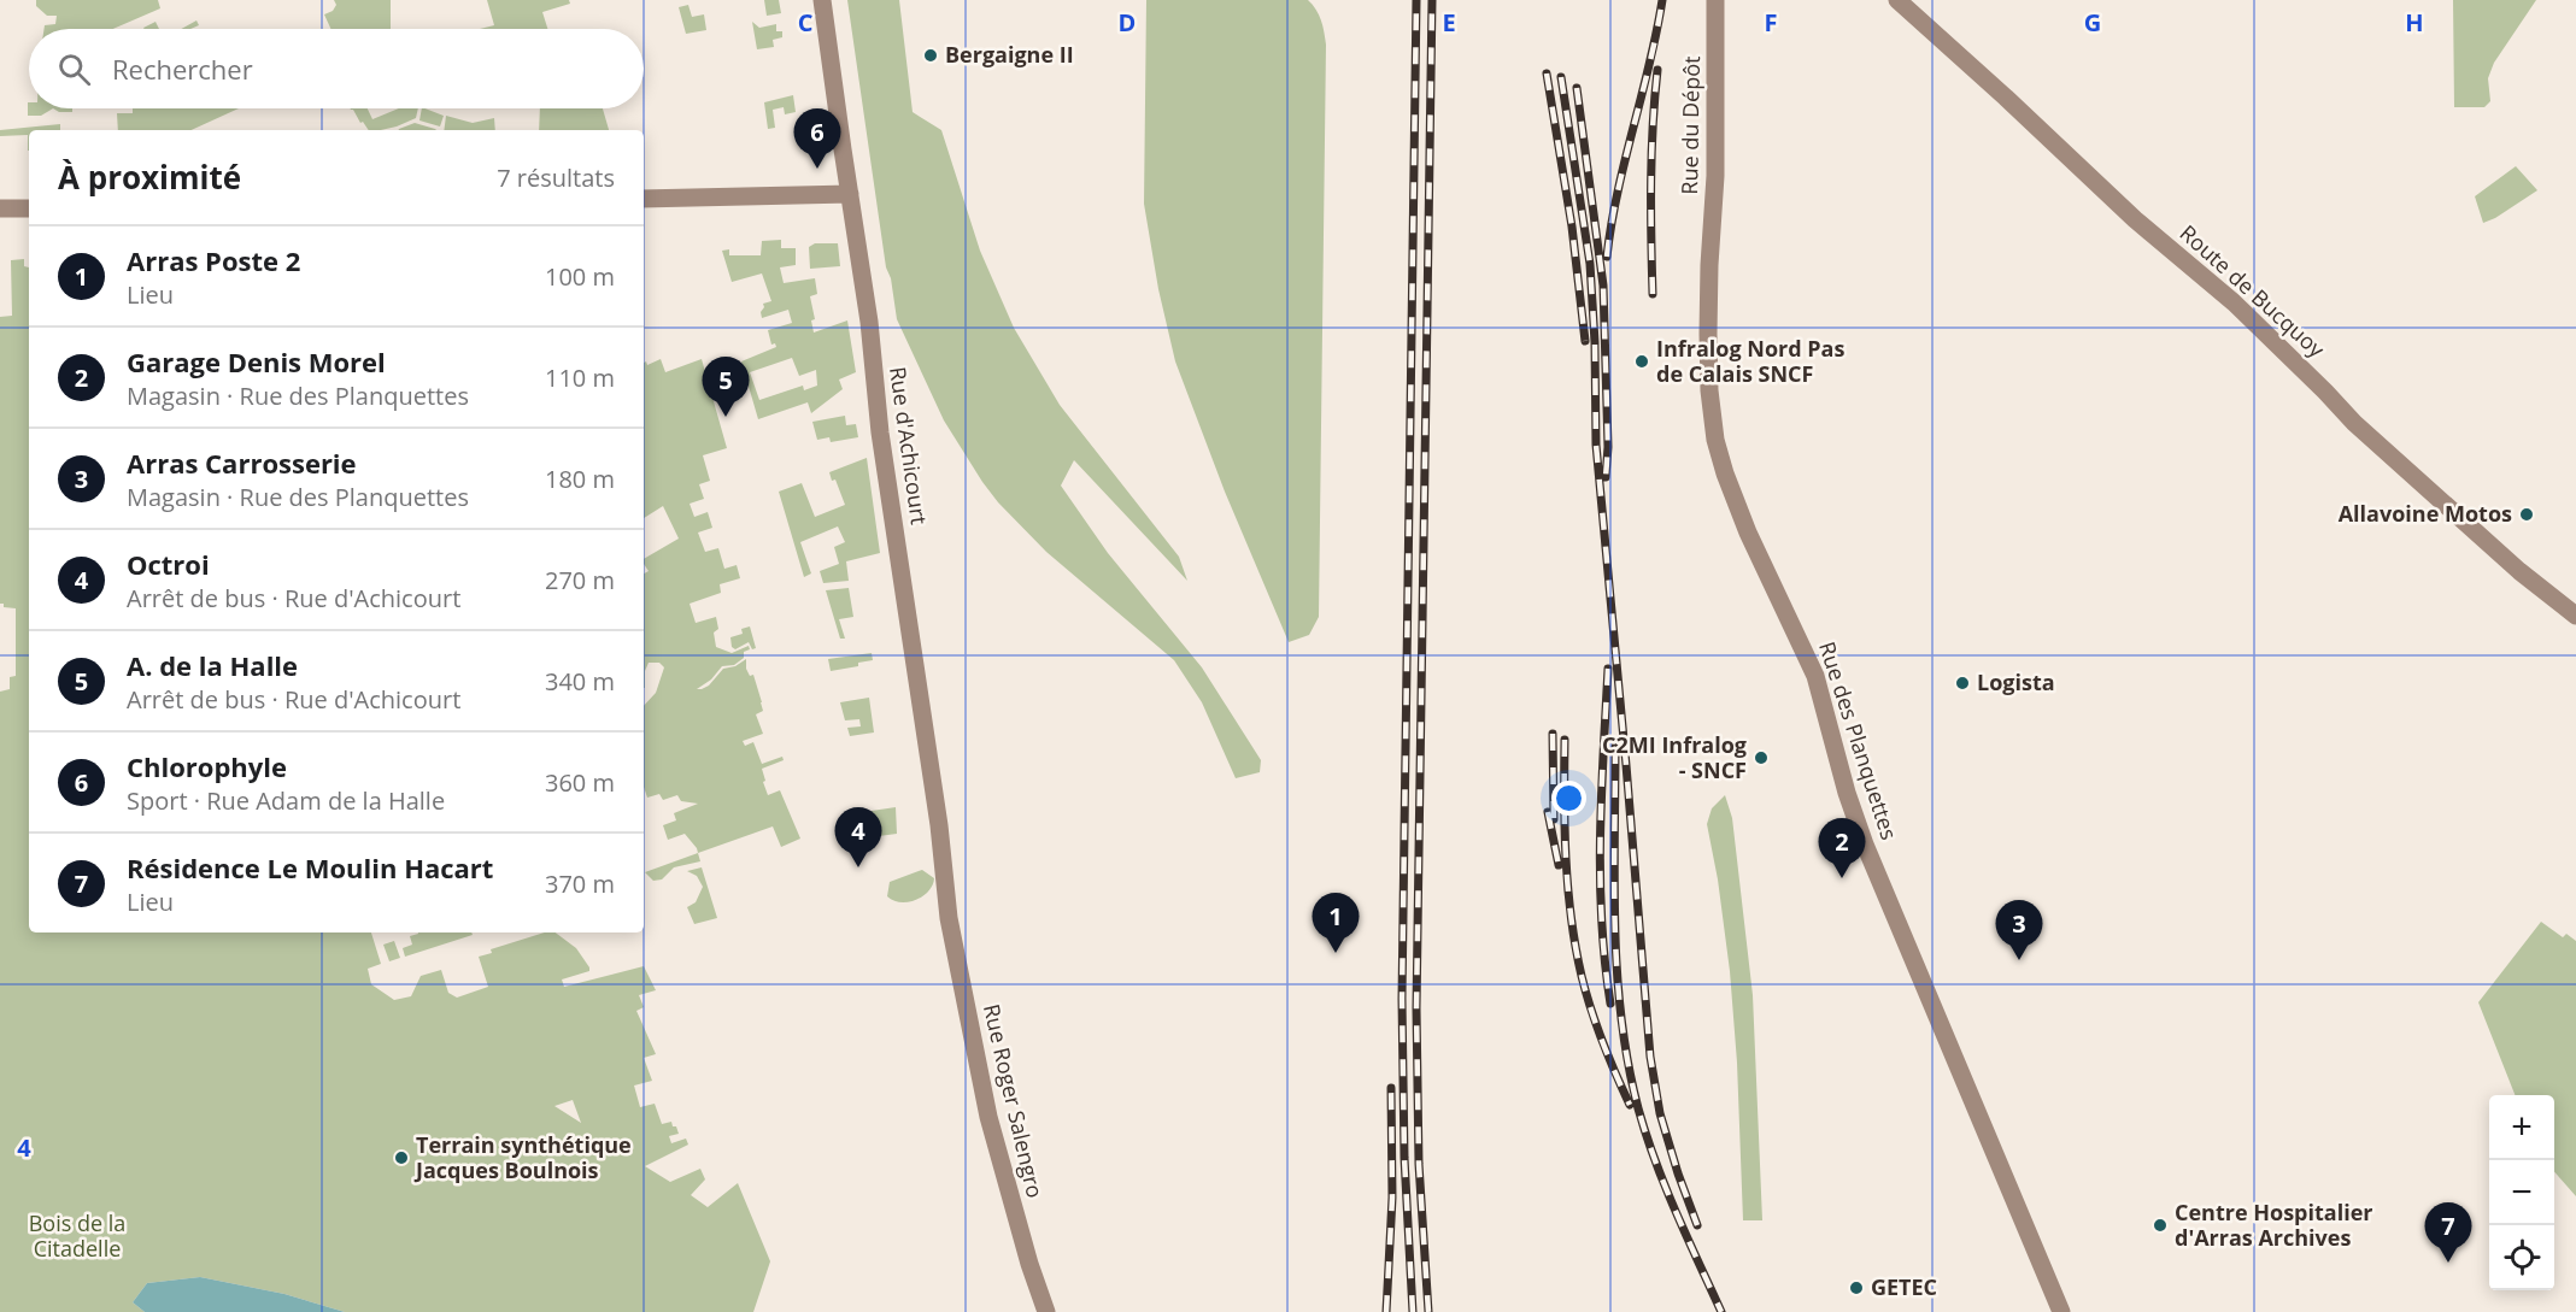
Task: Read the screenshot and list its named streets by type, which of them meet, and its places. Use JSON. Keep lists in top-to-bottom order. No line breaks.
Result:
{"streets":{"street":["Rue du Dépôt","Route de Bucquoy","Rue d'Achicourt","Rue des Planquettes","Rue Roger Salengro"]},"crossings":[["Rue du Dépôt","Rue des Planquettes"],["Rue d'Achicourt","Rue Roger Salengro"]],"parks":["Bois de la Citadelle"],"places":["Bergaigne II","Infralog Nord Pas de Calais SNCF","Allavoine Motos","Logista","C2MI Infralog - SNCF","Terrain synthétique Jacques Boulnois","Centre Hospitalier d'Arras Archives","GETEC"],"page":{"search":"Rechercher","pins":["6","5","4","2","1","3","7"],"heading":["À proximité","7 résultats"],"list":[{"mark":"1","name":"Arras Poste 2","note":"Lieu","value":"100 m"},{"mark":"2","name":"Garage Denis Morel","note":"Magasin · Rue des Planquettes","value":"110 m"},{"mark":"3","name":"Arras Carrosserie","note":"Magasin · Rue des Planquettes","value":"180 m"},{"mark":"4","name":"Octroi","note":"Arrêt de bus · Rue d'Achicourt","value":"270 m"},{"mark":"5","name":"A. de la Halle","note":"Arrêt de bus · Rue d'Achicourt","value":"340 m"},{"mark":"6","name":"Chlorophyle","note":"Sport · Rue Adam de la Halle","value":"360 m"},{"mark":"7","name":"Résidence Le Moulin Hacart","note":"Lieu","value":"370 m"}],"map_buttons":["+","−"]},"grid":{"columns":["C","D","E","F","G","H"],"rows":["4"]}}
